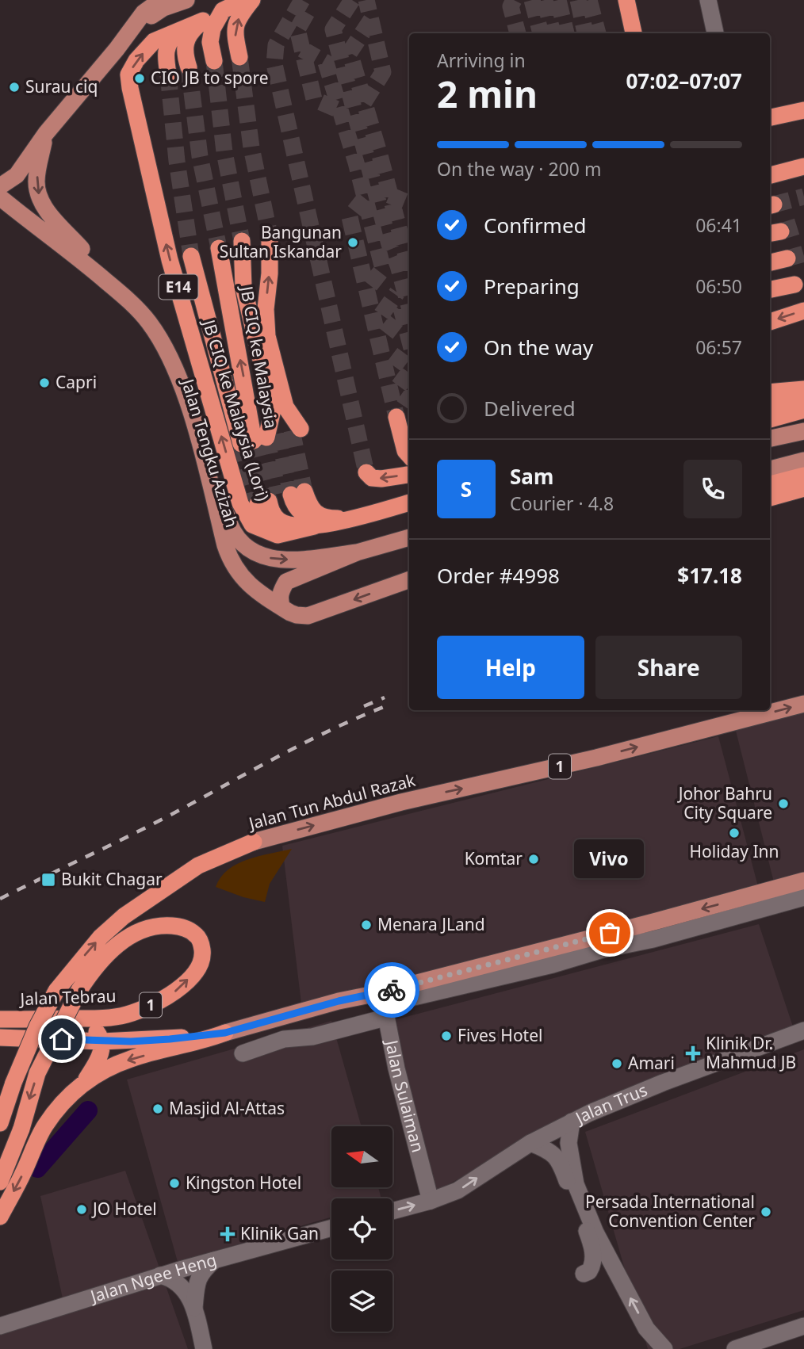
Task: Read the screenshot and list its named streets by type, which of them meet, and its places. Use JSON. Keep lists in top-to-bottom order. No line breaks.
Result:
{"streets":{"highway":["E14","JB CIQ ke Malaysia","JB CIQ ke Malaysia (Lori)","1","Jalan Tun Abdul Razak","Jalan Tebrau"],"main road":["Jalan Tengku Azizah"],"street":["Jalan Sulaiman","Jalan Trus","Jalan Ngee Heng"]},"crossings":[["E14","JB CIQ ke Malaysia (Lori)"],["JB CIQ ke Malaysia","JB CIQ ke Malaysia (Lori)"],["Jalan Sulaiman","Jalan Trus"]],"one_way":["JB CIQ ke Malaysia","Jalan Tun Abdul Razak"],"places":{"other":["CIO JB to spore","Surau ciq","Bangunan Sultan Iskandar","Capri","Johor Bahru City Square","Holiday Inn","Komtar","Menara JLand","Vivo","Fives Hotel","Amari","Masjid Al-Attas","Kingston Hotel","JO Hotel","Persada International Convention Center"],"transit":["Bukit Chagar"],"health":["Klinik Dr. Mahmud JB","Klinik Gan"]},"north":"left","page":{"heading":["2 min","Arriving in","07:02–07:07"],"panel":["Sam","Courier · 4.8","Order #4998","$17.18"],"bar":"On the way · 200 m","list":[["Confirmed","06:41"],["Preparing","06:50"],["On the way","06:57"],"Delivered"],"round":"S","buttons":["Help","Share"],"bubble":"Vivo"}}
